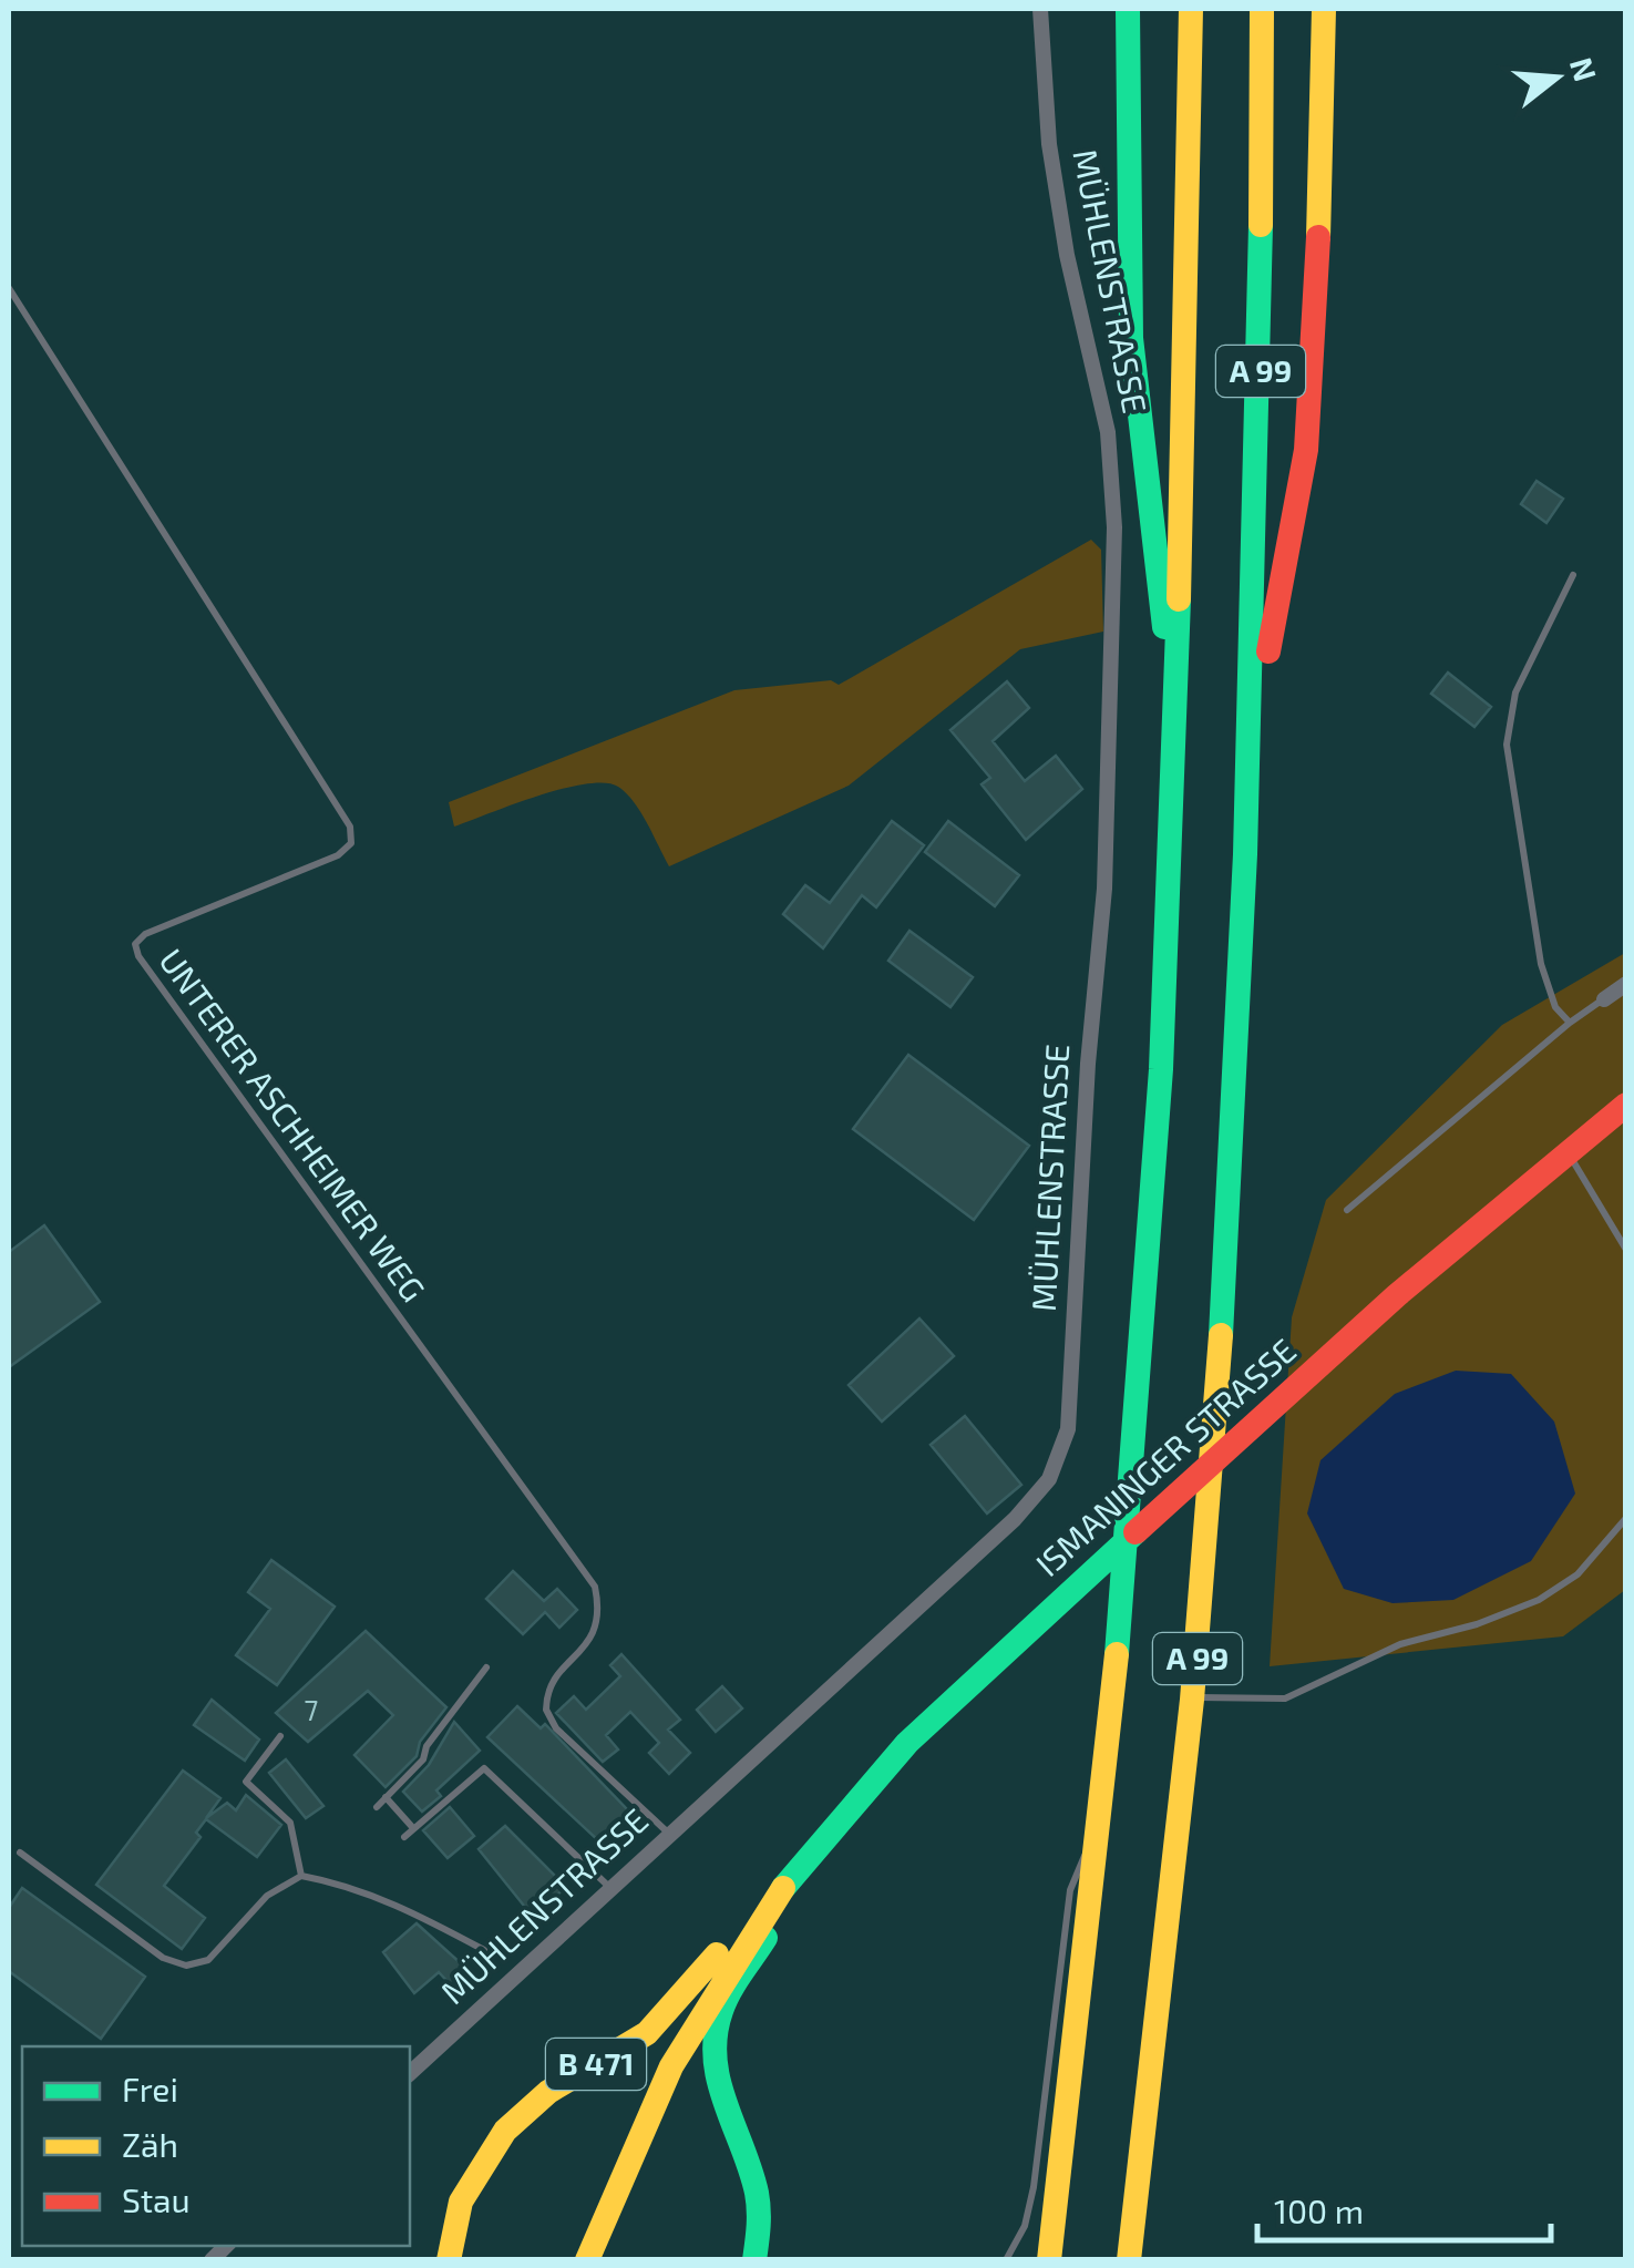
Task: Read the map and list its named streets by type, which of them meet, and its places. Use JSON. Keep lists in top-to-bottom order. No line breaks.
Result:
{"streets":{"main road":["A 99","ISMANINGER STRASSE","B 471"],"street":["MÜHLENSTRASSE"],"lane":["UNTERER ASCHHEIMER WEG"]},"crossings":[["MÜHLENSTRASSE","UNTERER ASCHHEIMER WEG"],["ISMANINGER STRASSE","B 471"]],"house_numbers":["7"],"legend":["Frei","Zäh","Stau"],"scale_bar":"100 m","north":"right"}
